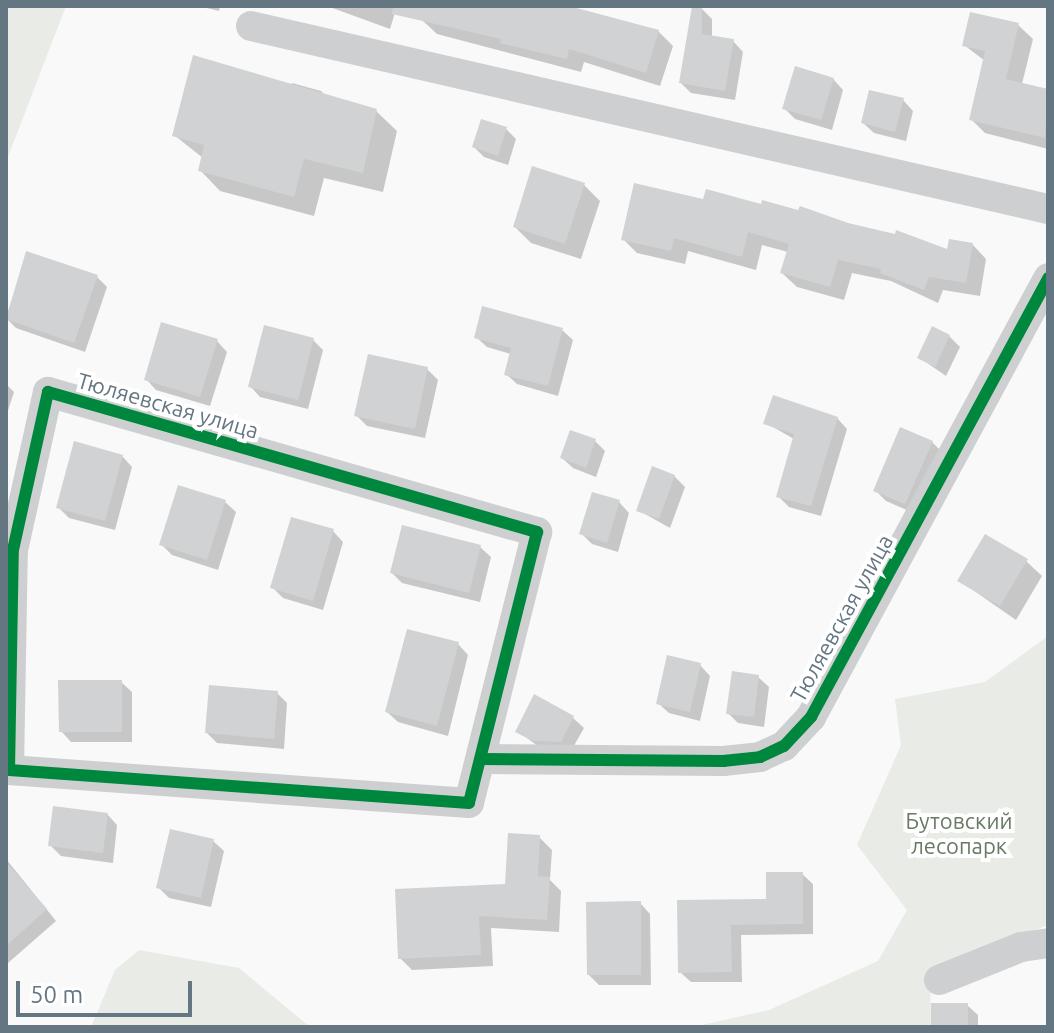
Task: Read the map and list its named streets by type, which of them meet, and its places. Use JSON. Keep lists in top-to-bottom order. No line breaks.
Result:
{"streets":{"street":["Тюляевская улица"]},"parks":["Бутовский лесопарк"],"scale_bar":"50 m"}
